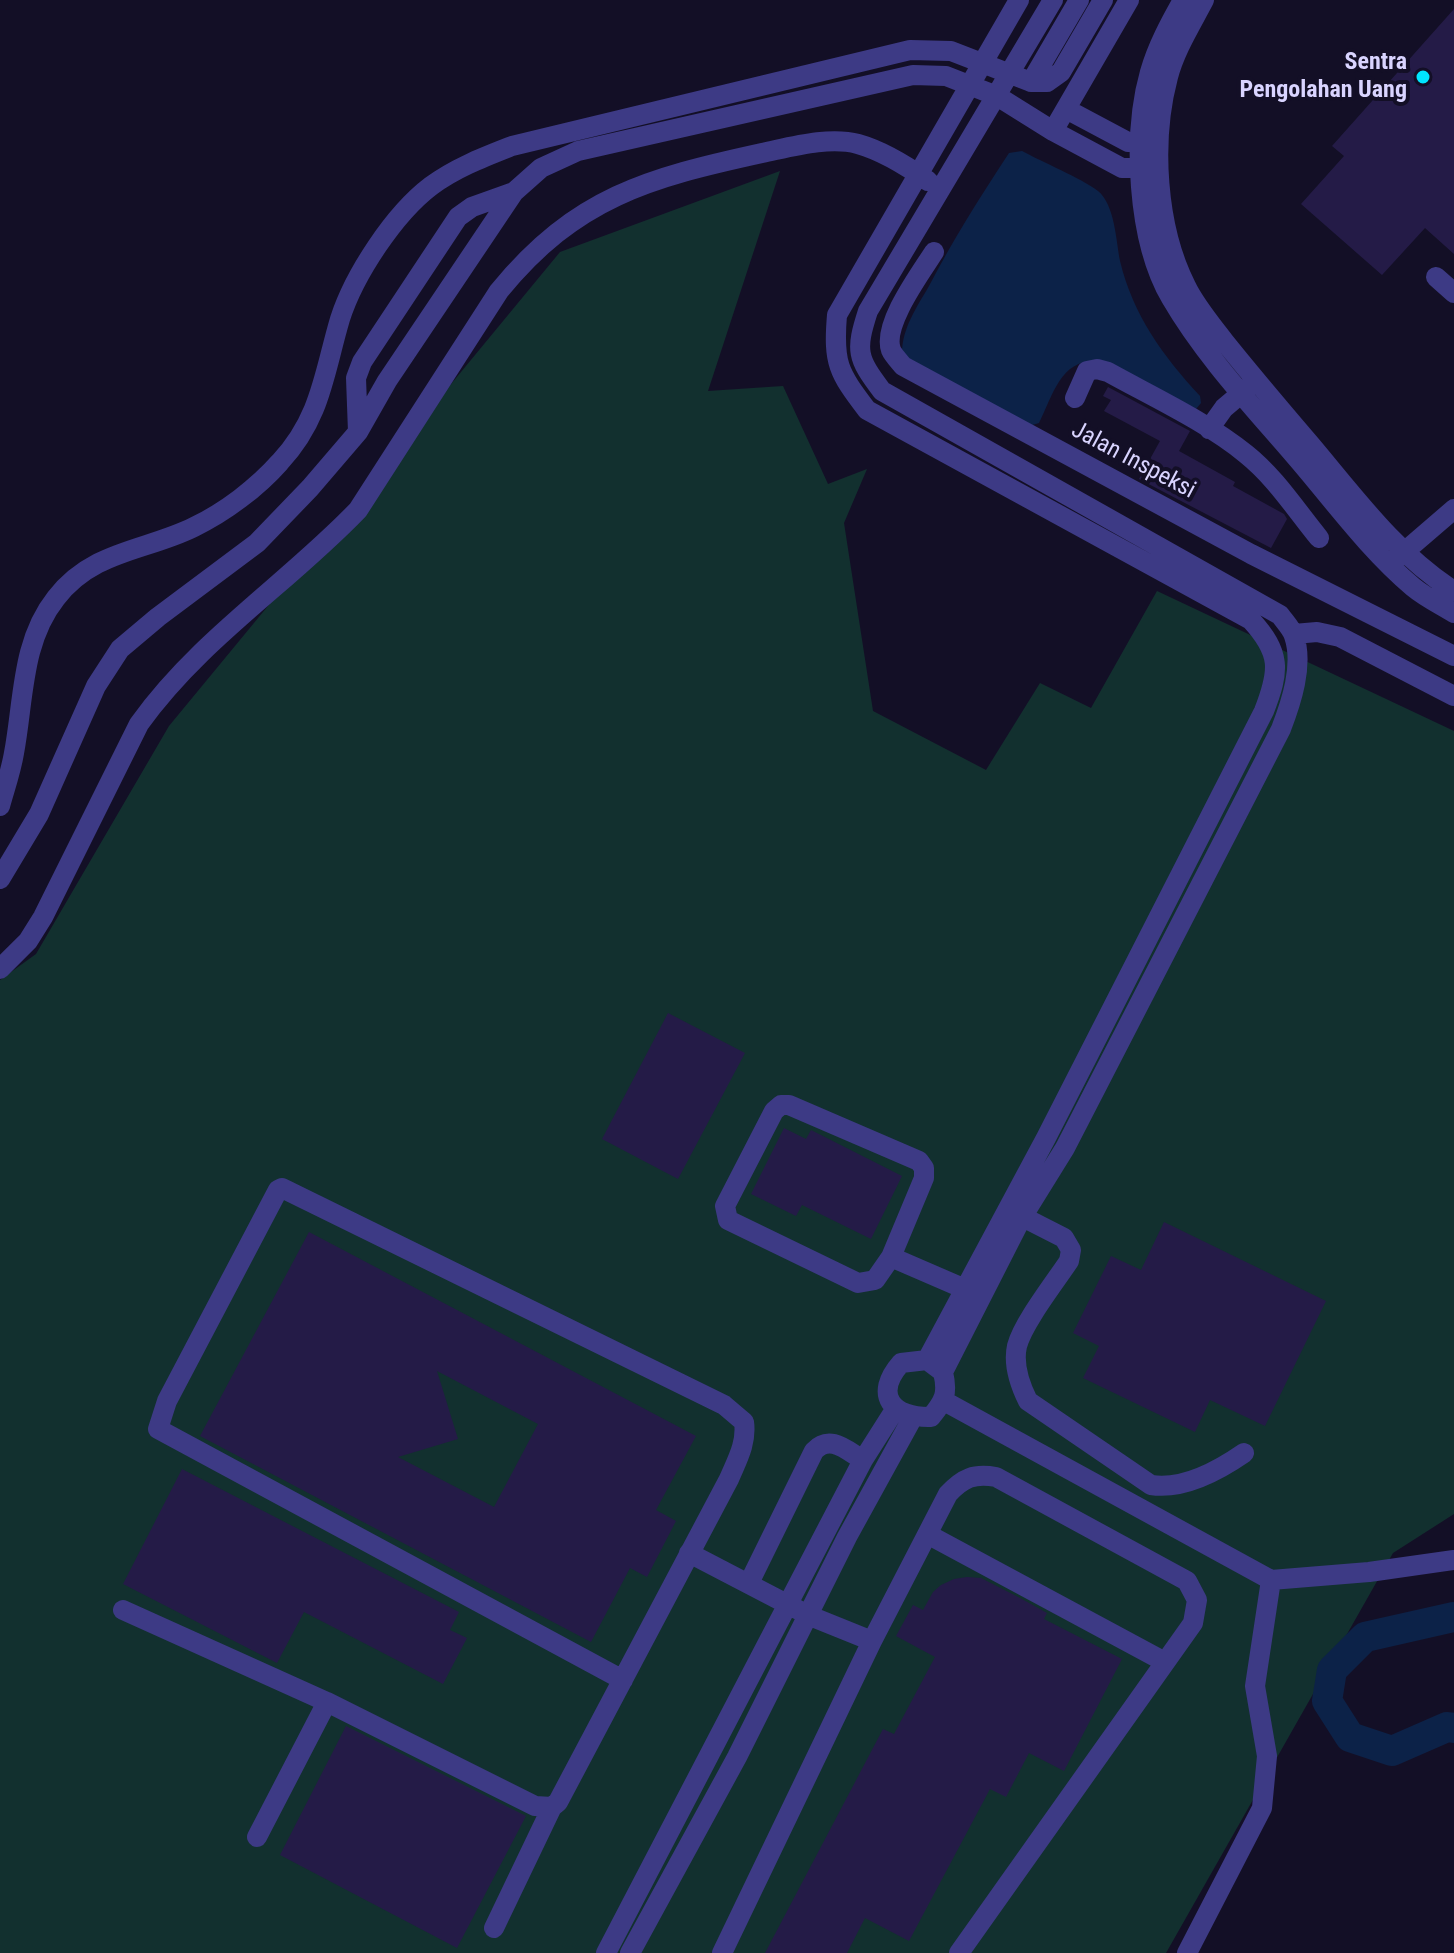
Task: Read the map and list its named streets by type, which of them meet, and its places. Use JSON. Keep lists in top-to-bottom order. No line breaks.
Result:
{"streets":{"lane":["Jalan Inspeksi"]},"places":["Sentra Pengolahan Uang"]}
